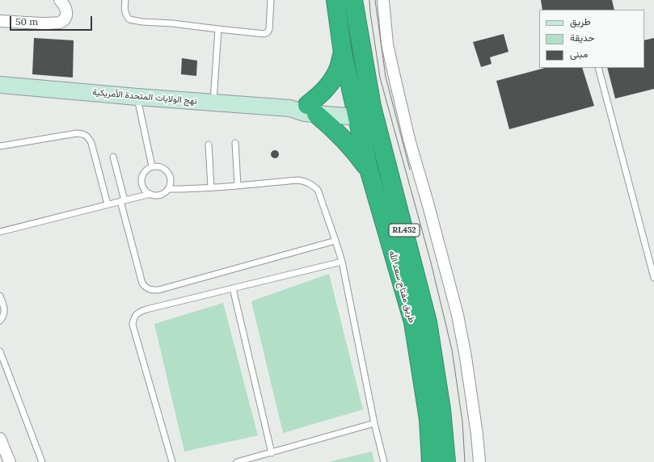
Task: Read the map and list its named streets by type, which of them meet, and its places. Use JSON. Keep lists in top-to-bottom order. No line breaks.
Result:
{"streets":{"highway":["RL452","طريق مفتاح سعد الله"],"street":["نهج الولايات المتحدة الأمريكية"]},"crossings":[["نهج الولايات المتحدة الأمريكية","طريق مفتاح سعد الله"]],"legend":["طريق","حديقة","مبنى"],"scale_bar":"50 m"}
